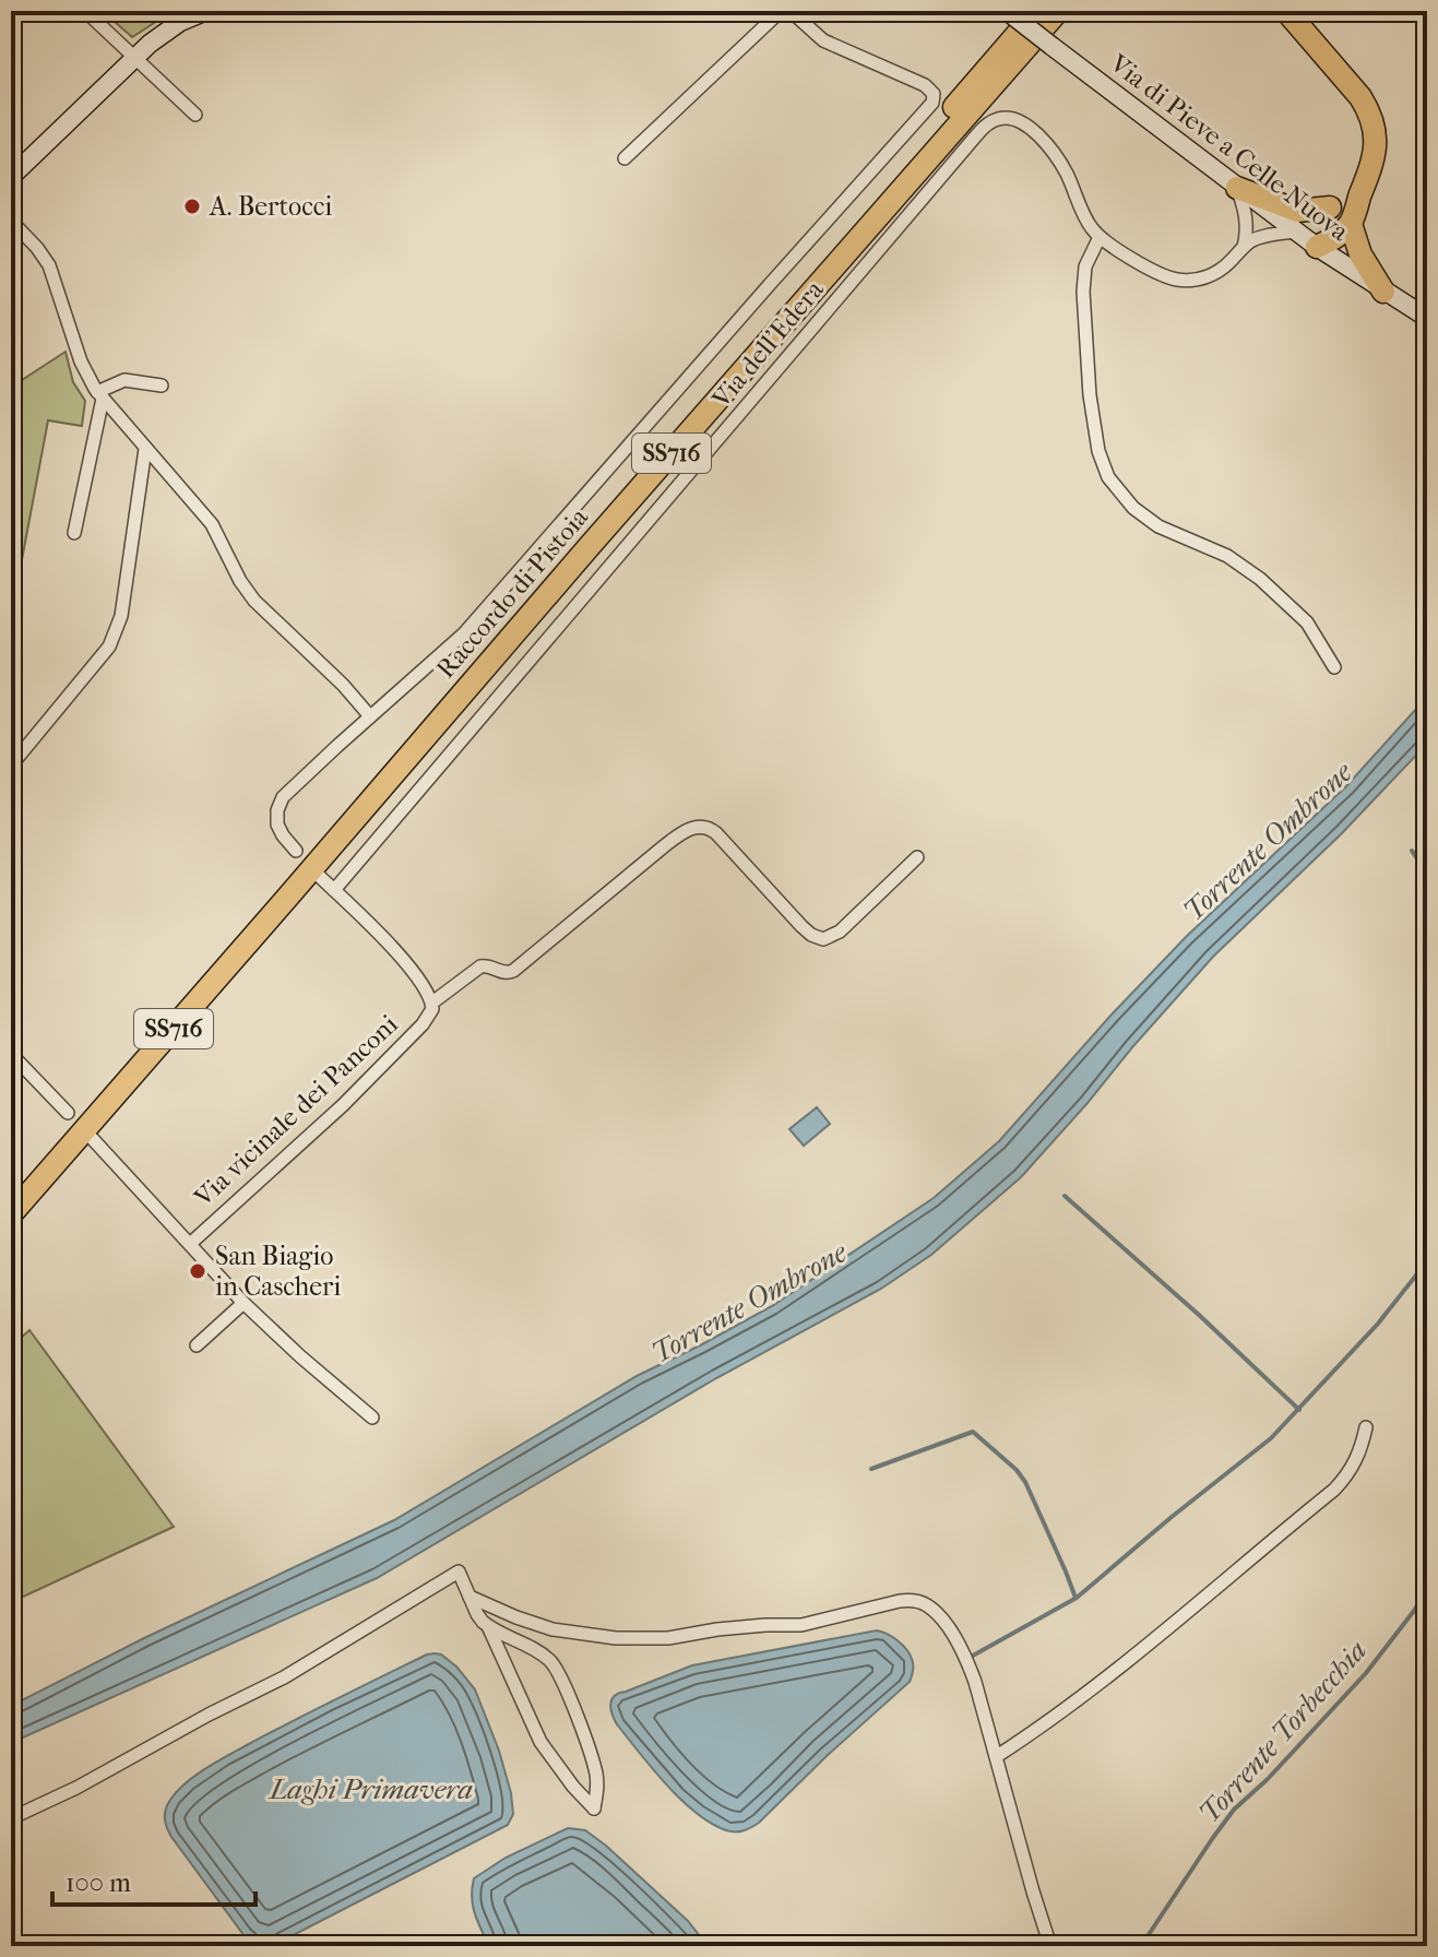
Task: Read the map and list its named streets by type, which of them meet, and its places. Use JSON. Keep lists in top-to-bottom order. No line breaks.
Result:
{"streets":{"highway":["SS716","Raccordo di Pistoia"],"main road":["Via di Pieve a Celle Nuova"],"street":["Via dell'Edera","Via vicinale dei Panconi"]},"water":["Torrente Ombrone","Torrente Torbecchia","Laghi Primavera"],"places":["A. Bertocci","San Biagio in Cascheri"],"scale_bar":"100 m"}
